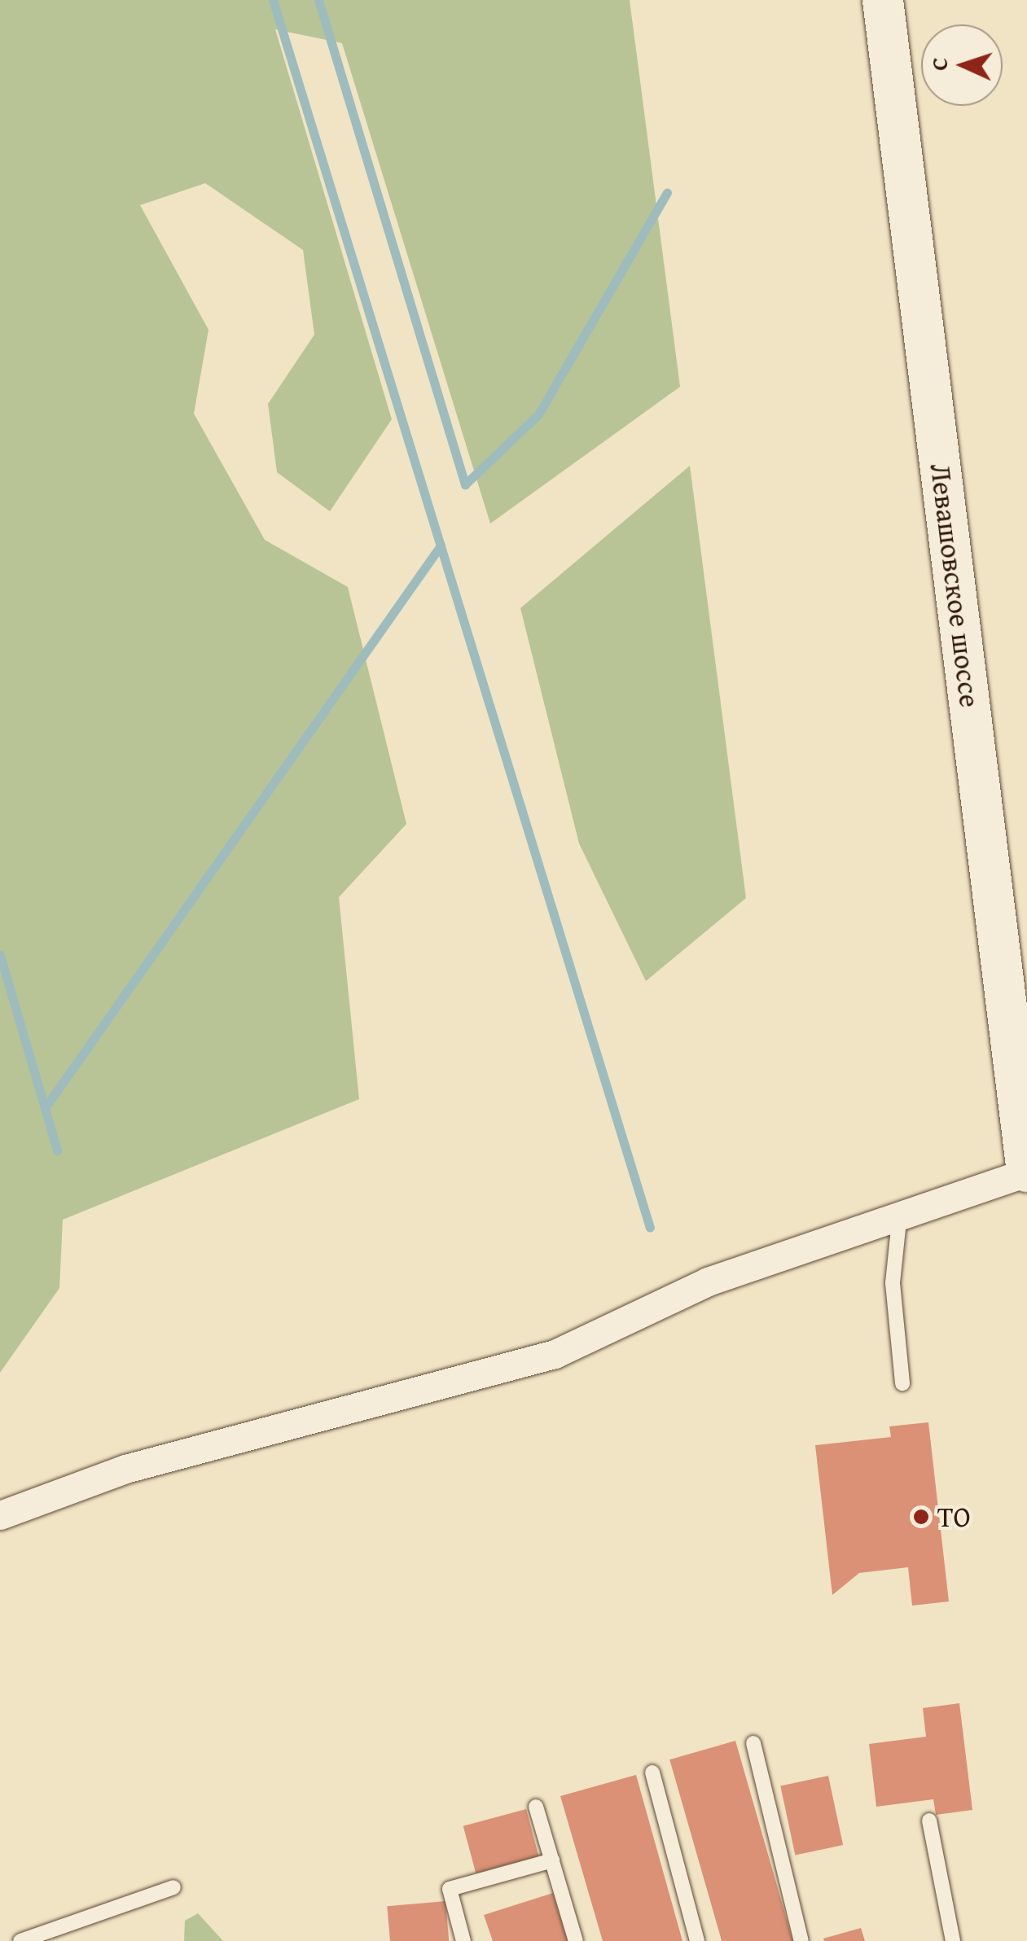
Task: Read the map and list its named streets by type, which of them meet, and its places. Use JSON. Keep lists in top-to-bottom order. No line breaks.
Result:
{"streets":{"main road":["Левашовское шоссе"]},"places":["ТО"],"north":"left"}
